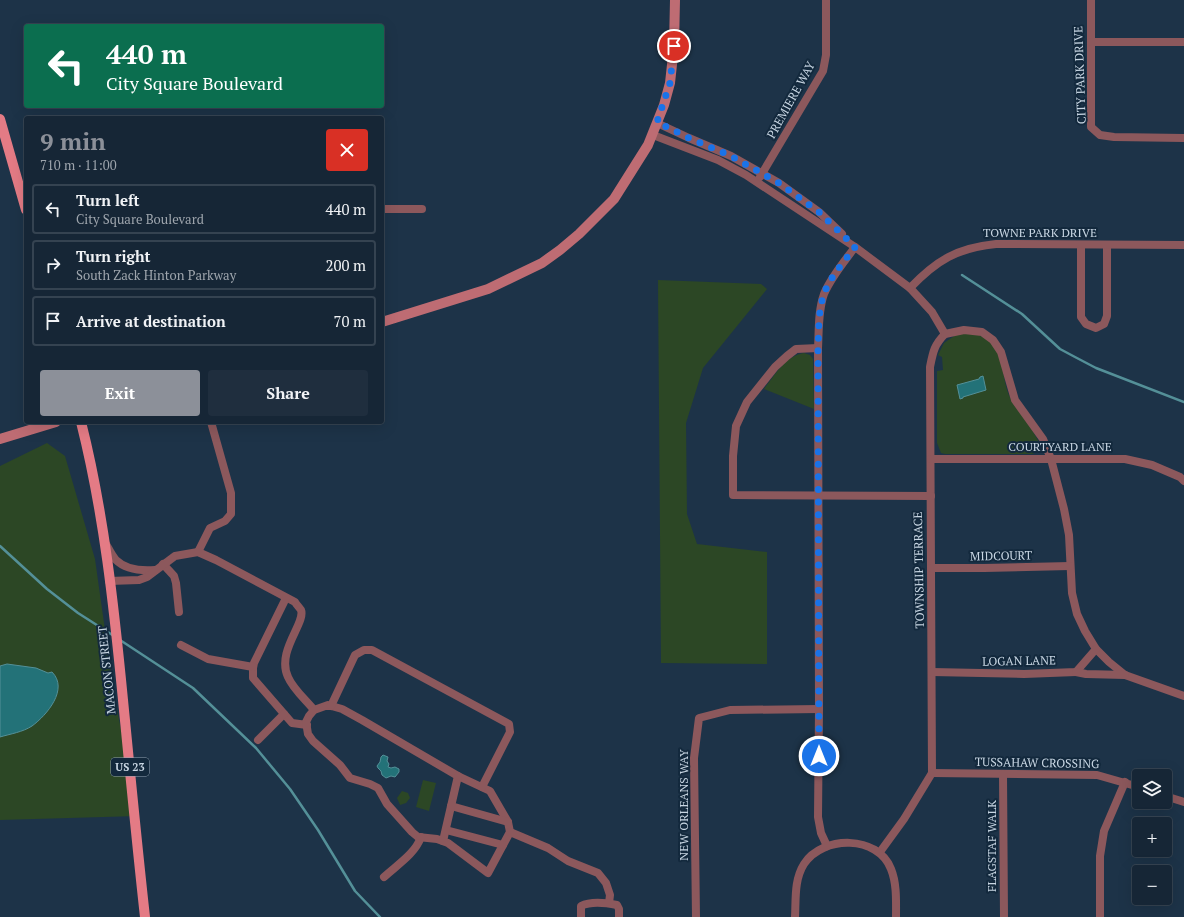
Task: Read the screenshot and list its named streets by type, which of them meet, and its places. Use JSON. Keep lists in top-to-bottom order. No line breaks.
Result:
{"streets":{"main road":["MACON STREET","US 23"],"street":["CITY PARK DRIVE","PREMIERE WAY","TOWNE PARK DRIVE","COURTYARD LANE","MIDCOURT","TOWNSHIP TERRACE","LOGAN LANE","TUSSAHAW CROSSING","NEW ORLEANS WAY","FLAGSTAF WALK"]},"crossings":[["COURTYARD LANE","TOWNSHIP TERRACE"],["MIDCOURT","TOWNSHIP TERRACE"],["TOWNSHIP TERRACE","LOGAN LANE"],["TOWNSHIP TERRACE","TUSSAHAW CROSSING"],["TUSSAHAW CROSSING","FLAGSTAF WALK"]],"page":{"turn":["440 m","City Square Boulevard"],"heading":["9 min","710 m · 11:00"],"list":[{"name":"Turn left","note":"City Square Boulevard","value":"440 m"},{"name":"Turn right","note":"South Zack Hinton Parkway","value":"200 m"},{"name":"Arrive at destination","value":"70 m"}],"buttons":["Exit","Share"],"map_buttons":["+","−"]}}
